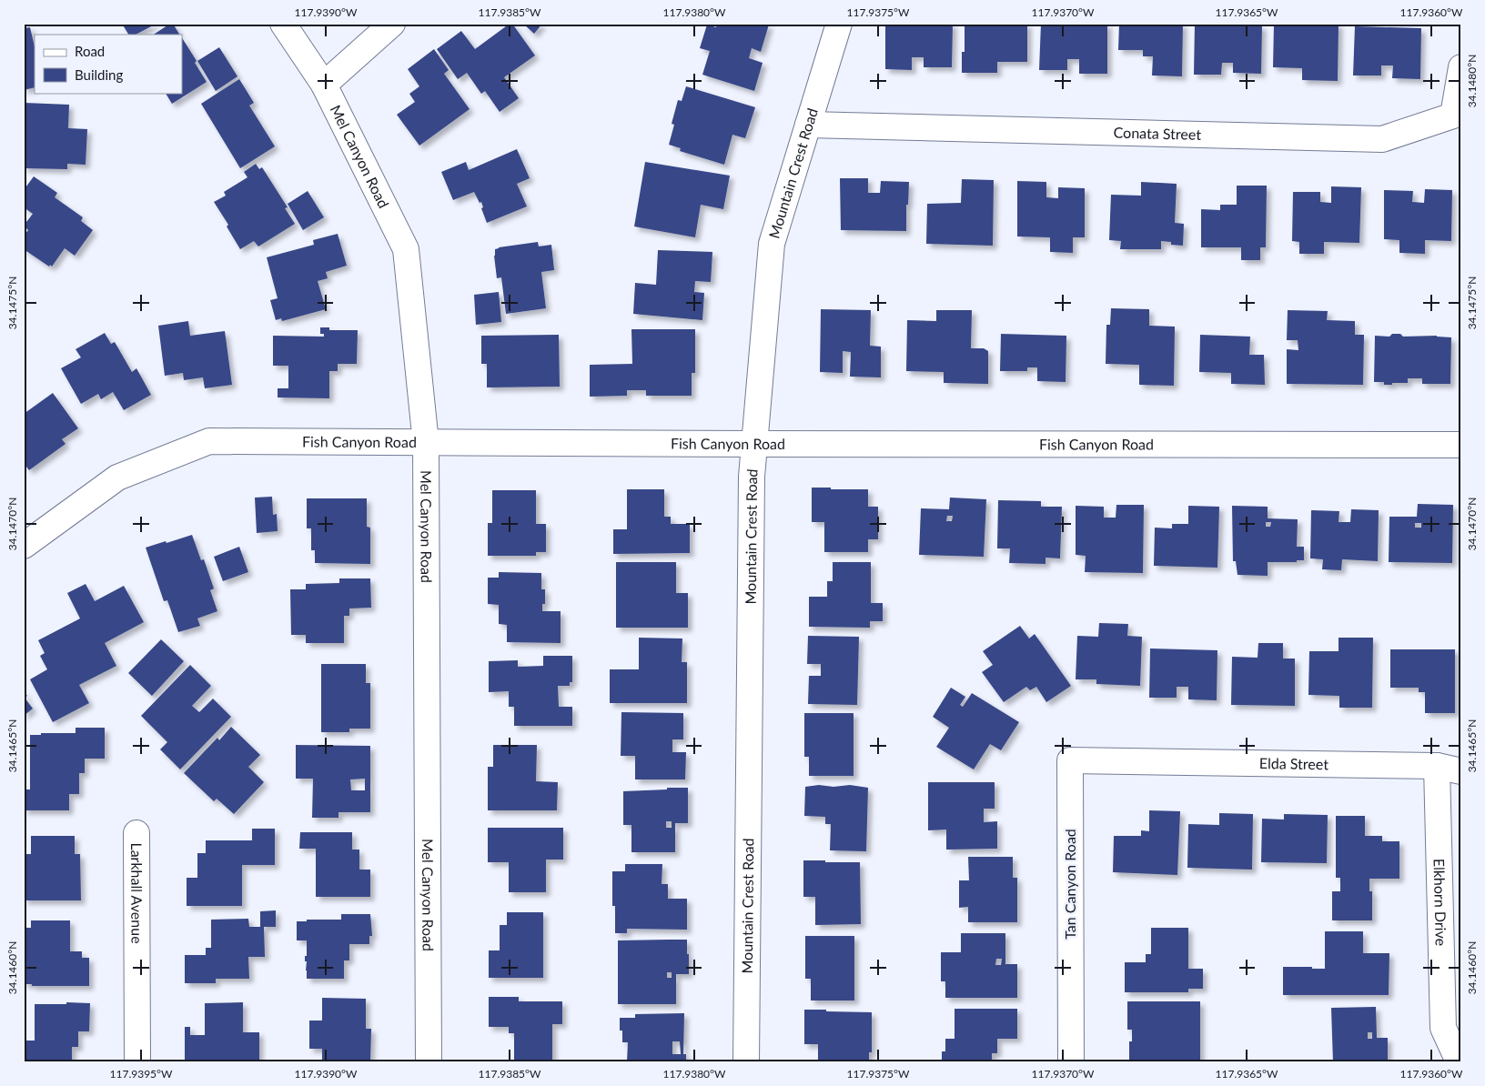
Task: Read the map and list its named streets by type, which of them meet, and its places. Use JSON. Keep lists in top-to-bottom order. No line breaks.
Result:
{"streets":{"street":["Conata Street","Mel Canyon Road","Mountain Crest Road","Fish Canyon Road","Elda Street","Tan Canyon Road","Larkhall Avenue","Elkhorn Drive"]},"crossings":[["Conata Street","Mountain Crest Road"],["Mel Canyon Road","Fish Canyon Road"],["Mountain Crest Road","Fish Canyon Road"],["Elda Street","Tan Canyon Road"],["Elda Street","Elkhorn Drive"]],"legend":["Road","Building"],"coordinates":["117.9390°W","117.9385°W","117.9380°W","117.9375°W","117.9370°W","117.9365°W","117.9360°W","34.1480°N","34.1475°N","34.1470°N","34.1465°N","34.1460°N","117.9395°W"]}
